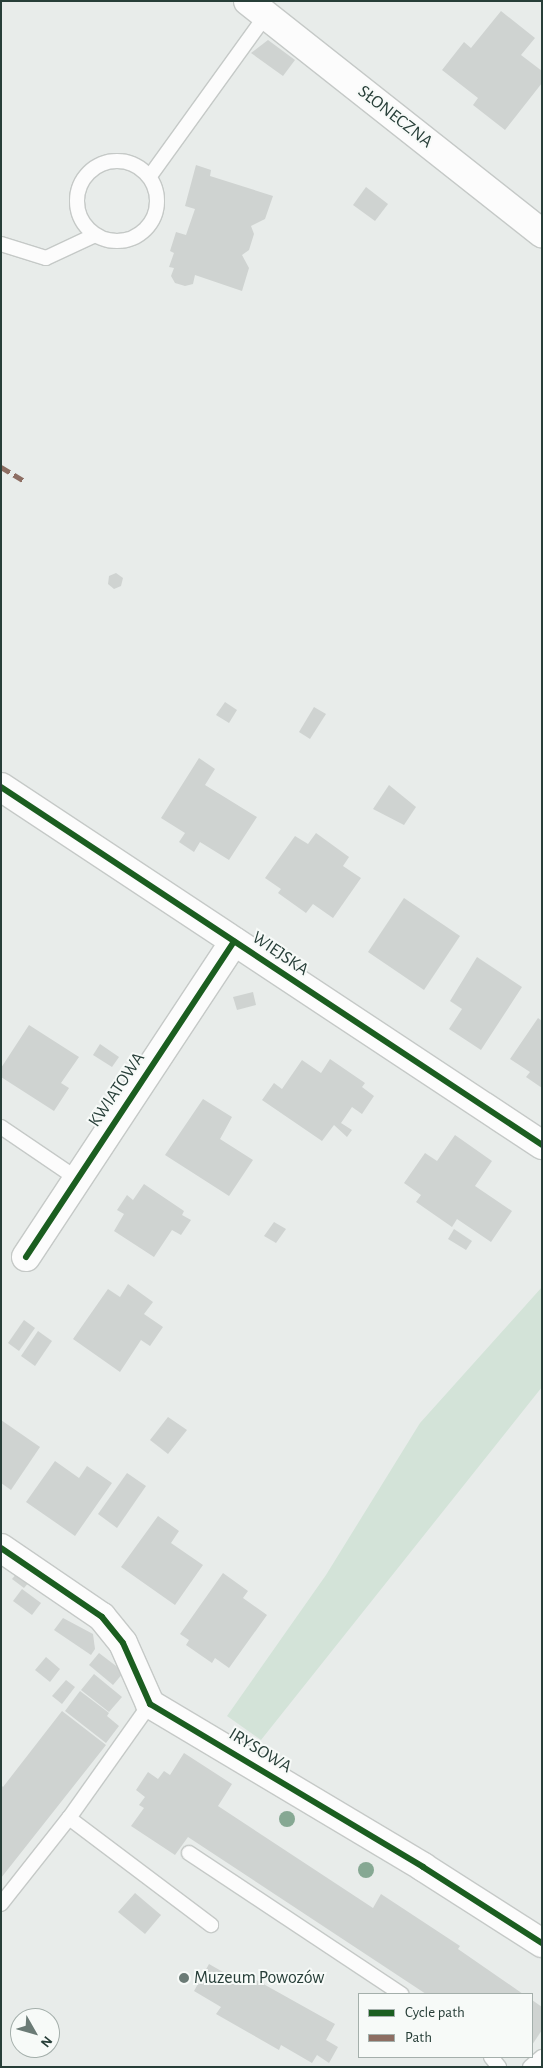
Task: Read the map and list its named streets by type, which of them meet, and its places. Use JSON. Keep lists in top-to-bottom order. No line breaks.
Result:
{"streets":{"street":["SŁONECZNA","WIEJSKA","KWIATOWA","IRYSOWA"]},"crossings":[["WIEJSKA","KWIATOWA"]],"places":["Muzeum Powozów"],"legend":["Cycle path","Path"],"north":"bottom right"}
